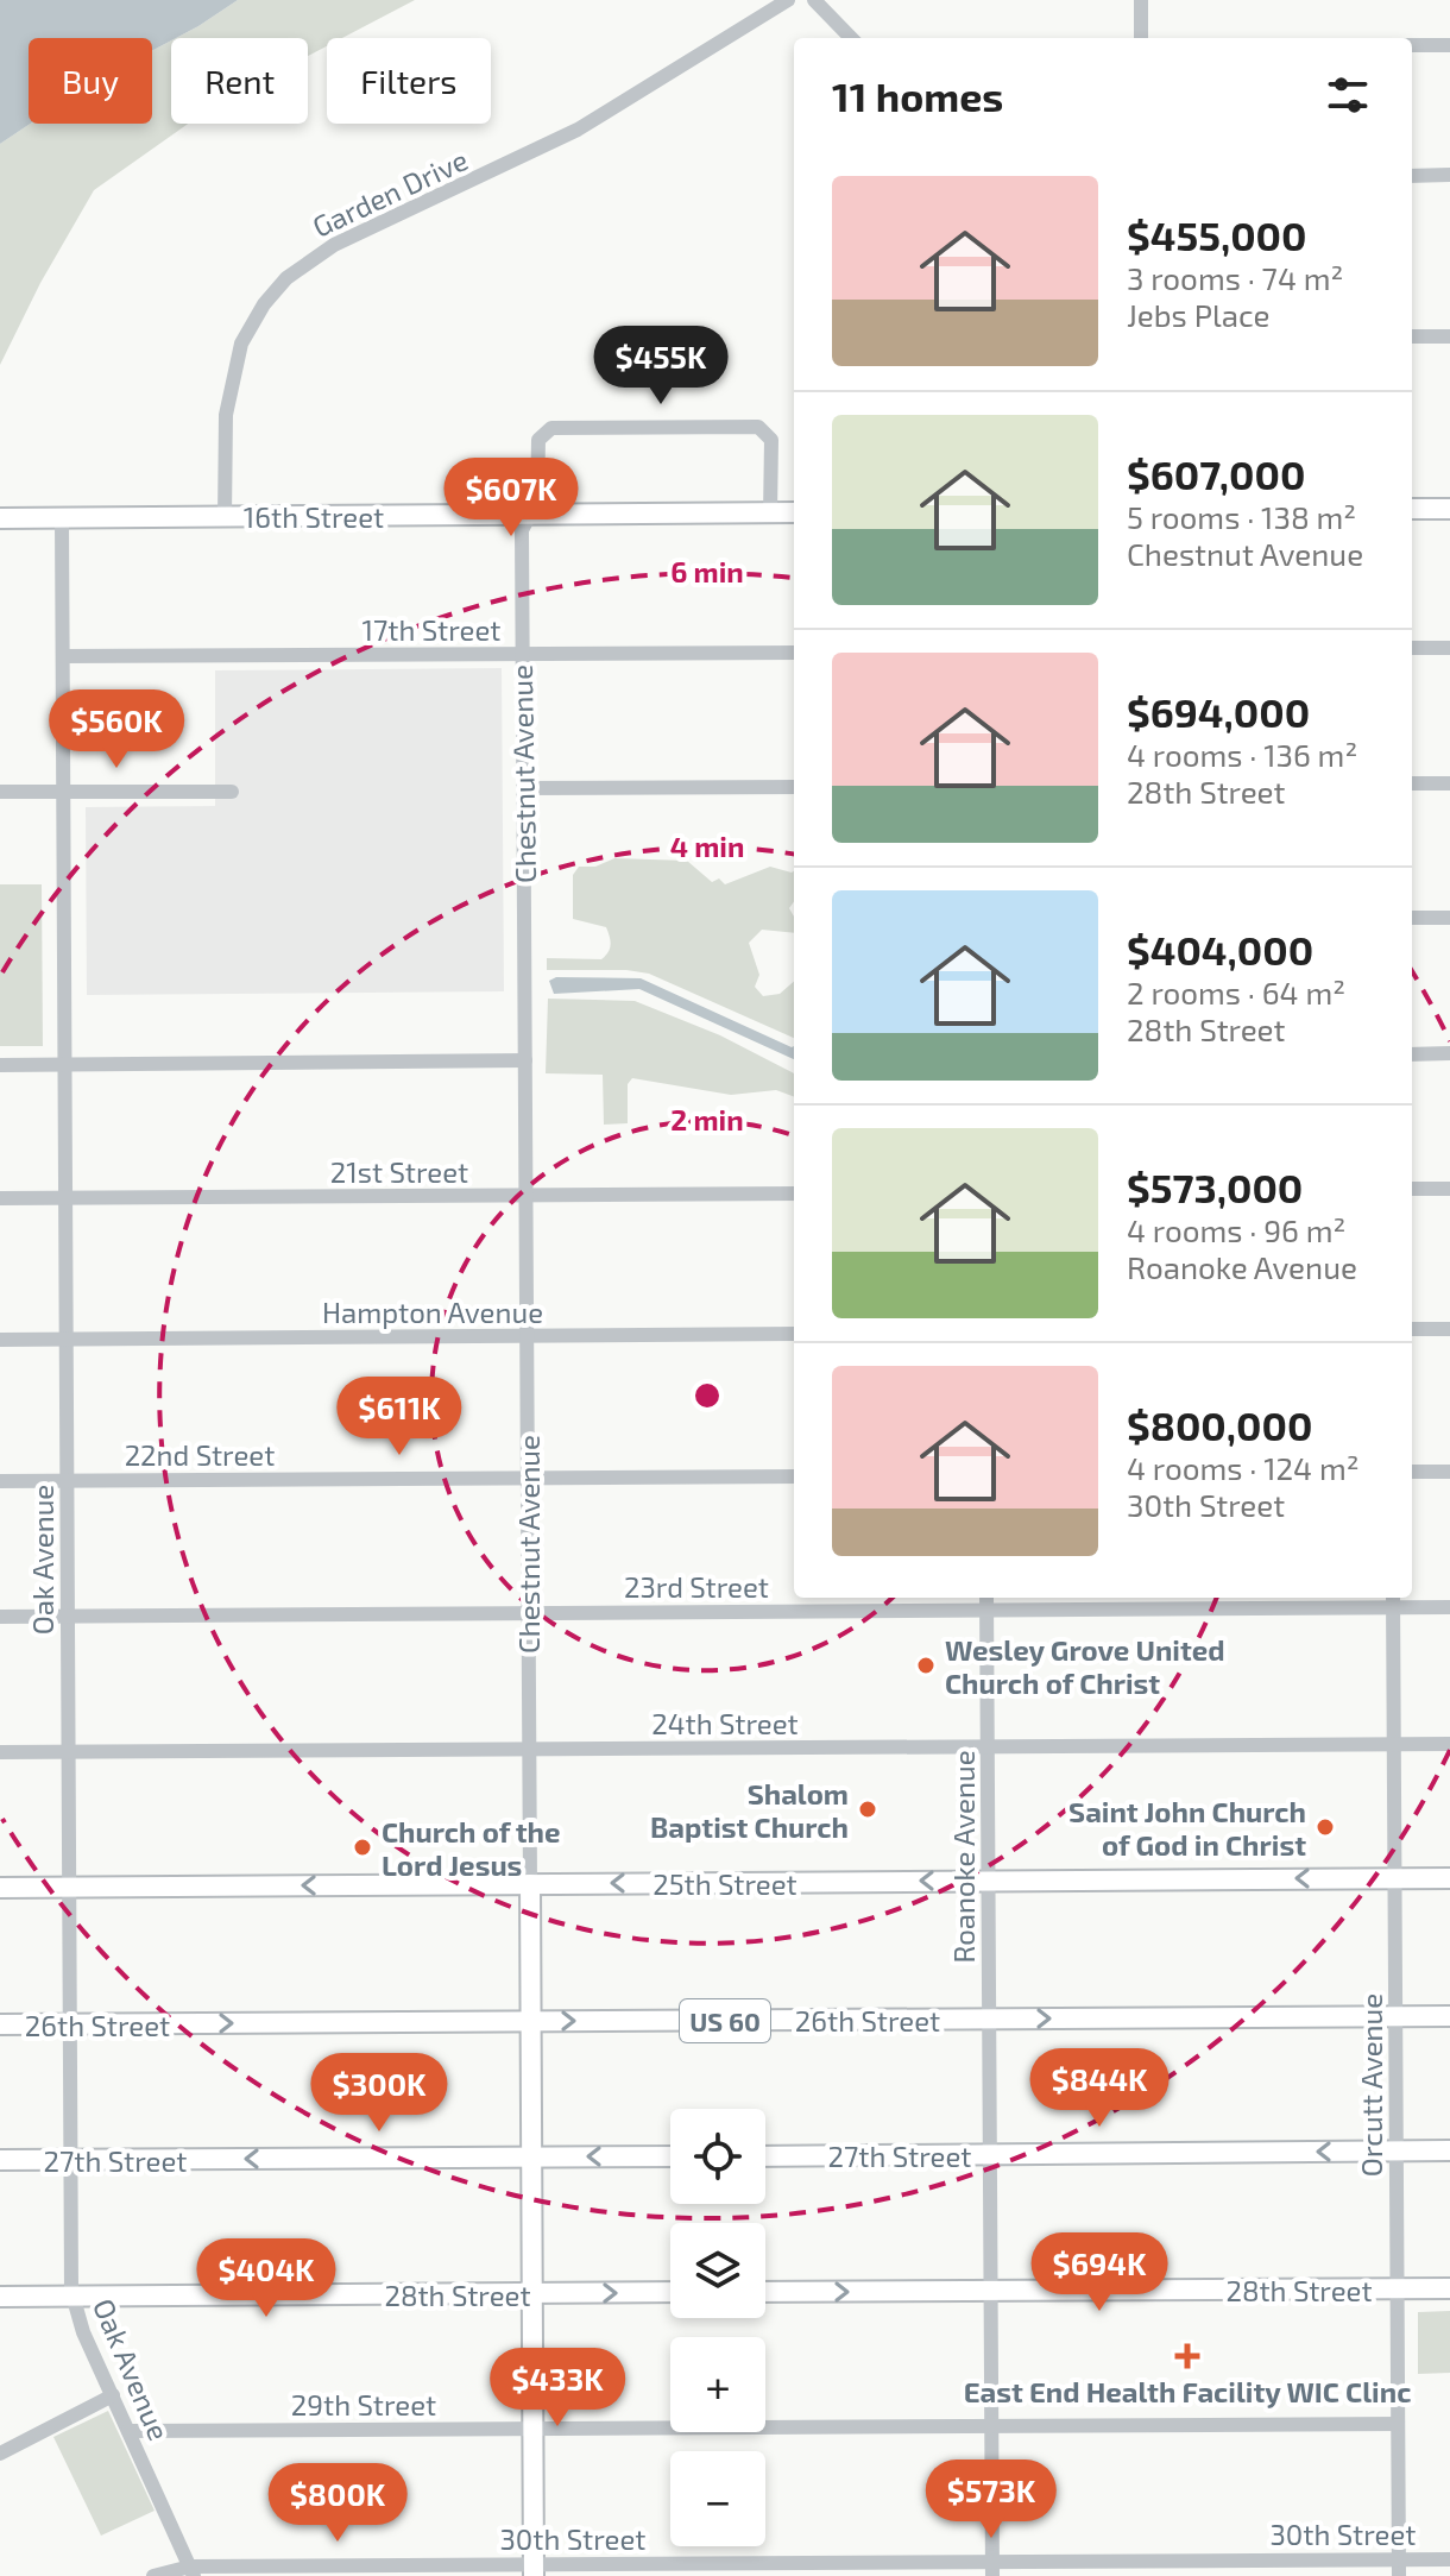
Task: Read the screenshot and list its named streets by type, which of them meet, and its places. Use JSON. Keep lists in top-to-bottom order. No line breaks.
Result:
{"streets":{"main road":["16th Street","Chestnut Avenue","25th Street","26th Street","US 60","27th Street","28th Street"],"street":["Garden Drive","17th Street","21st Street","Hampton Avenue","22nd Street","Oak Avenue","23rd Street","24th Street","Roanoke Avenue","Orcutt Avenue","29th Street","30th Street"]},"crossings":[["Garden Drive","16th Street"],["16th Street","Chestnut Avenue"],["16th Street","Oak Avenue"],["17th Street","Chestnut Avenue"],["17th Street","Oak Avenue"],["Chestnut Avenue","21st Street"],["Chestnut Avenue","Hampton Avenue"],["Chestnut Avenue","22nd Street"],["Chestnut Avenue","23rd Street"],["Chestnut Avenue","24th Street"],["Chestnut Avenue","25th Street"],["Chestnut Avenue","26th Street"],["Chestnut Avenue","27th Street"],["Chestnut Avenue","28th Street"],["Chestnut Avenue","29th Street"],["Chestnut Avenue","30th Street"],["21st Street","Oak Avenue"],["Hampton Avenue","Oak Avenue"],["22nd Street","Oak Avenue"],["Oak Avenue","23rd Street"],["Oak Avenue","24th Street"],["Oak Avenue","25th Street"],["Oak Avenue","26th Street"],["Oak Avenue","27th Street"],["Oak Avenue","28th Street"],["Oak Avenue","29th Street"],["Oak Avenue","30th Street"],["23rd Street","Roanoke Avenue"],["23rd Street","Orcutt Avenue"],["24th Street","Roanoke Avenue"],["24th Street","Orcutt Avenue"],["Roanoke Avenue","25th Street"],["Roanoke Avenue","26th Street"],["Roanoke Avenue","27th Street"],["Roanoke Avenue","28th Street"],["Roanoke Avenue","29th Street"],["Roanoke Avenue","30th Street"],["25th Street","Orcutt Avenue"],["26th Street","Orcutt Avenue"],["Orcutt Avenue","27th Street"],["Orcutt Avenue","28th Street"],["Orcutt Avenue","29th Street"],["Orcutt Avenue","30th Street"]],"one_way":["25th Street","26th Street","27th Street"],"places":{"other":["Wesley Grove United Church of Christ","Shalom Baptist Church","Saint John Church of God in Christ","Church of the Lord Jesus"],"health":["East End Health Facility WIC Clinc"]},"page":{"chip":["Buy","Rent","Filters"],"heading":"11 homes","list":[{"name":"$455,000","note":"3 rooms · 74 m² · Jebs Place"},{"name":"$607,000","note":"5 rooms · 138 m² · Chestnut Avenue"},{"name":"$694,000","note":"4 rooms · 136 m² · 28th Street"},{"name":"$404,000","note":"2 rooms · 64 m² · 28th Street"},{"name":"$573,000","note":"4 rooms · 96 m² · Roanoke Avenue"},{"name":"$800,000","note":"4 rooms · 124 m² · 30th Street"}],"price":["$455K","$607K","$560K","$611K","$844K","$300K","$694K","$404K","$433K","$573K","$800K"],"map_buttons":["+","−"]},"rings":["6 min","4 min","2 min"]}
